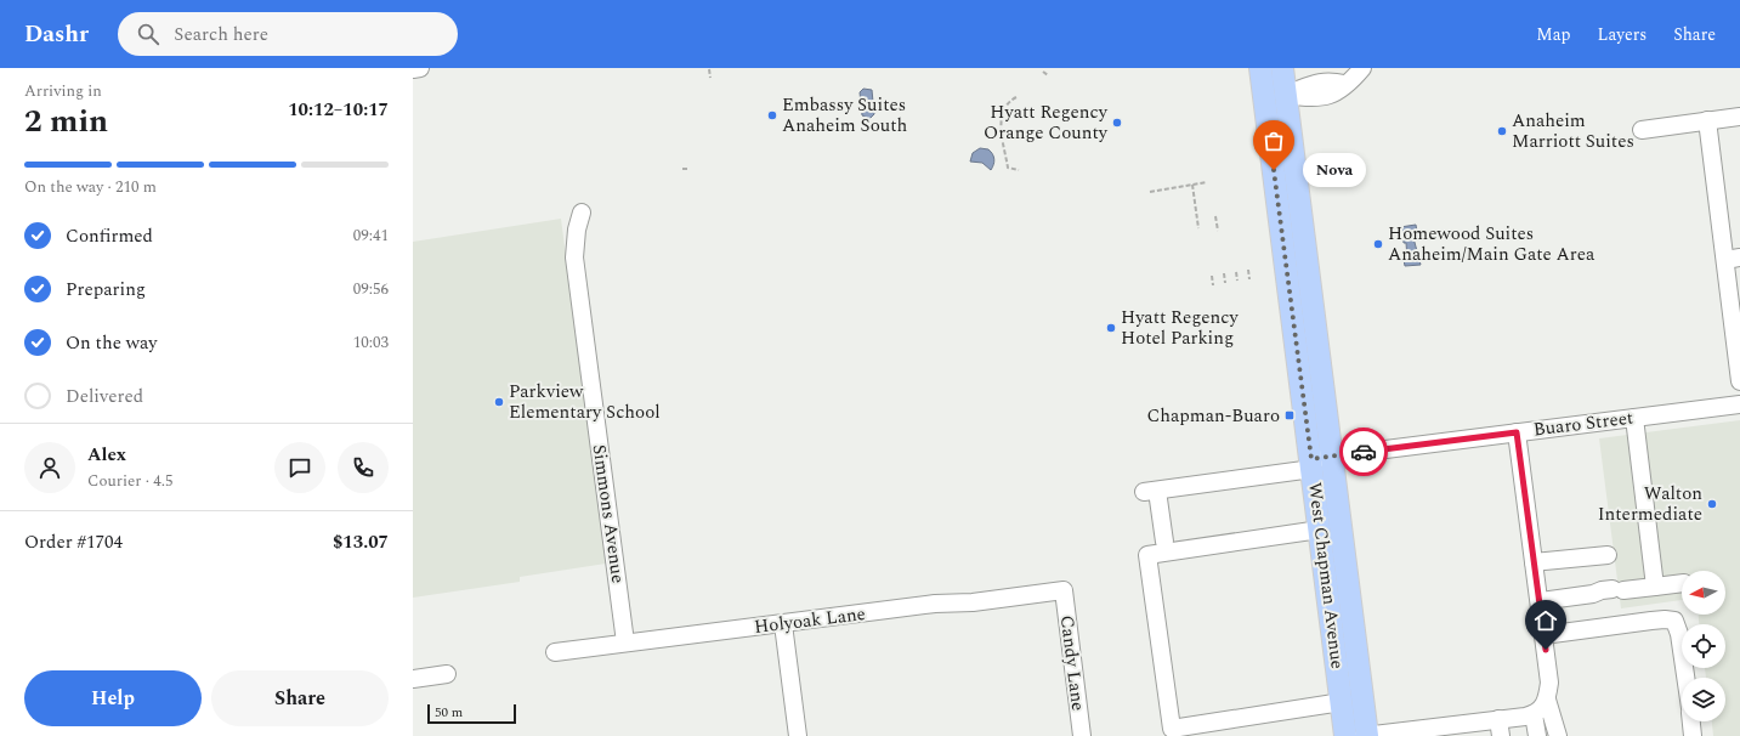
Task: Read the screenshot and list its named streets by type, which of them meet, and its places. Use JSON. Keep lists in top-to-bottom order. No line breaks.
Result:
{"streets":{"main road":["West Chapman Avenue"],"street":["Buaro Street","Simmons Avenue","Holyoak Lane","Candy Lane"]},"crossings":[["Buaro Street","West Chapman Avenue"],["Simmons Avenue","Holyoak Lane"],["Holyoak Lane","Candy Lane"]],"places":{"other":["Embassy Suites Anaheim South","Hyatt Regency Orange County","Anaheim Marriott Suites","Nova","Homewood Suites Anaheim/Main Gate Area","Hyatt Regency Hotel Parking","Parkview Elementary School","Walton Intermediate"],"transit":["Chapman-Buaro"]},"scale_bar":"50 m","north":"left","page":{"header":"Dashr","search":"Search here","nav":["Map","Layers","Share"],"heading":["2 min","Arriving in","10:12–10:17"],"panel":["Alex","Courier · 4.5","Order #1704","$13.07"],"bar":"On the way · 210 m","bubble":"Nova","list":[["Confirmed","09:41"],["Preparing","09:56"],["On the way","10:03"],"Delivered"],"buttons":["Help","Share"],"scale":"50 m"}}
